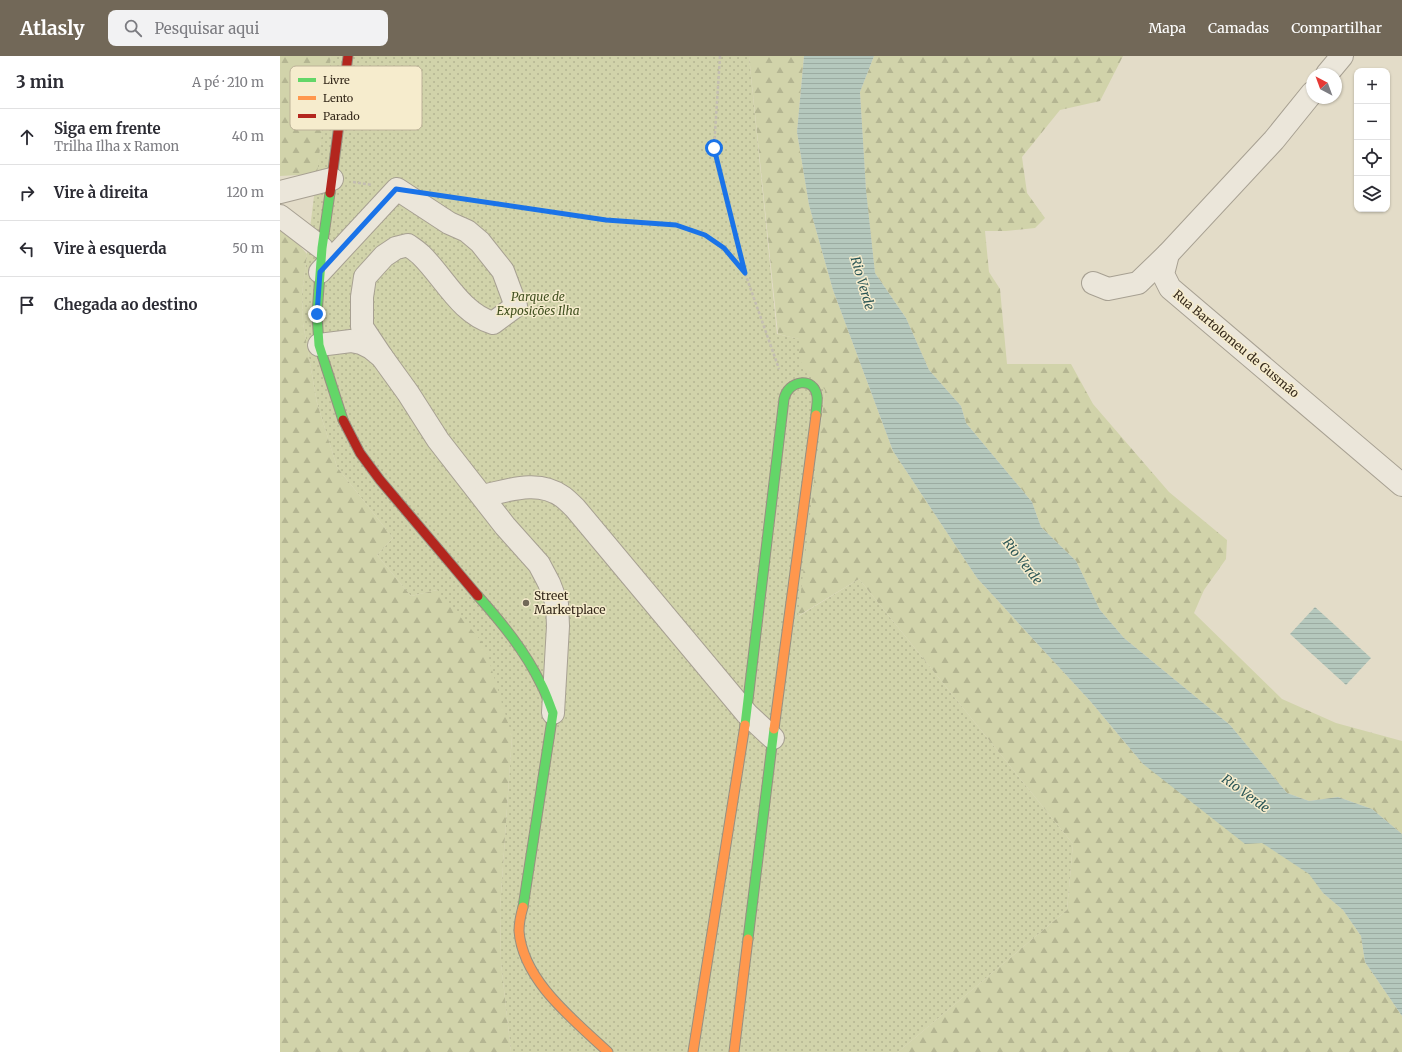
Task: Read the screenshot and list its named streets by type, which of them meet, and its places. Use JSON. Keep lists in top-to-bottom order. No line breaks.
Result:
{"streets":{"street":["Rua Bartolomeu de Gusmão"]},"water":["Rio Verde"],"parks":["Parque de Exposições Ilha"],"places":["Street Marketplace"],"legend":["Livre","Lento","Parado"],"north":"top left","page":{"header":"Atlasly","search":"Pesquisar aqui","nav":["Mapa","Camadas","Compartilhar"],"heading":["3 min","A pé · 210 m"],"map_buttons":["+","−"],"list":[["Siga em frente","Trilha Ilha x Ramon","40 m"],["Vire à direita","120 m"],["Vire à esquerda","50 m"],"Chegada ao destino"]}}
